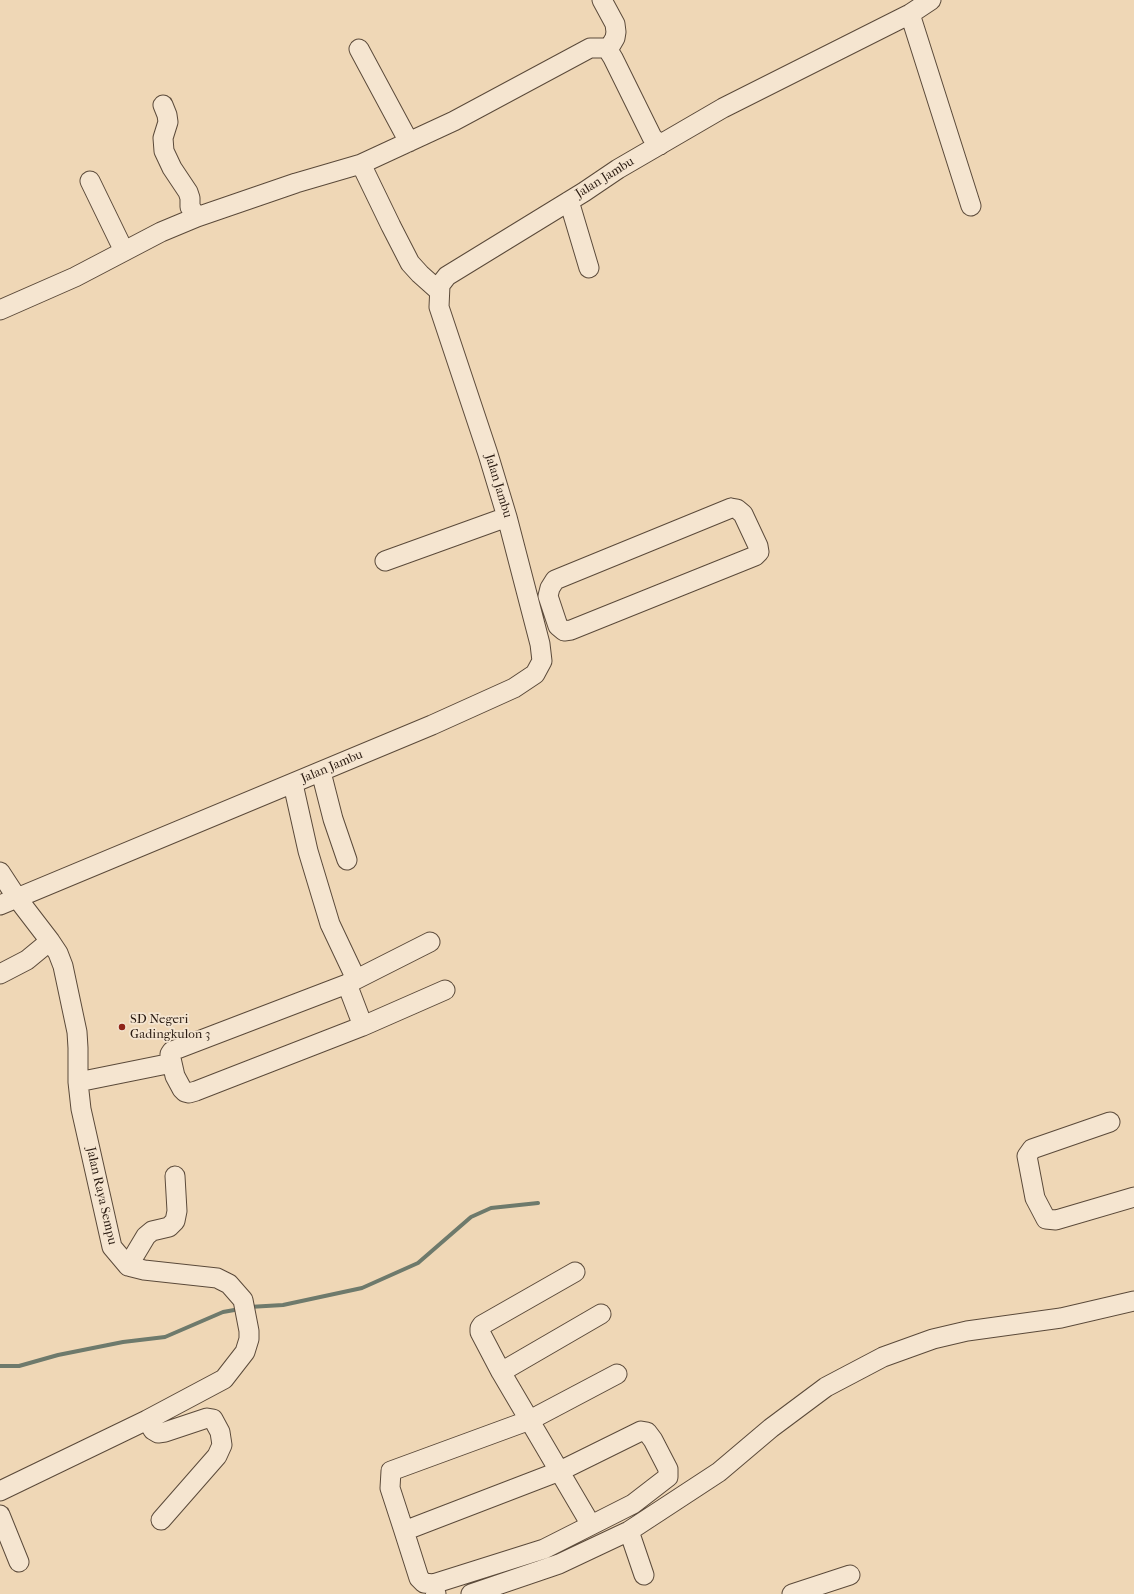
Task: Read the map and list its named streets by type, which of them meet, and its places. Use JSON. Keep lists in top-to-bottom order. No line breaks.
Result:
{"streets":{"street":["Jalan Jambu","Jalan Raya Sempu"]},"crossings":[["Jalan Jambu","Jalan Raya Sempu"]],"places":["SD Negeri Gadingkulon 3"]}
